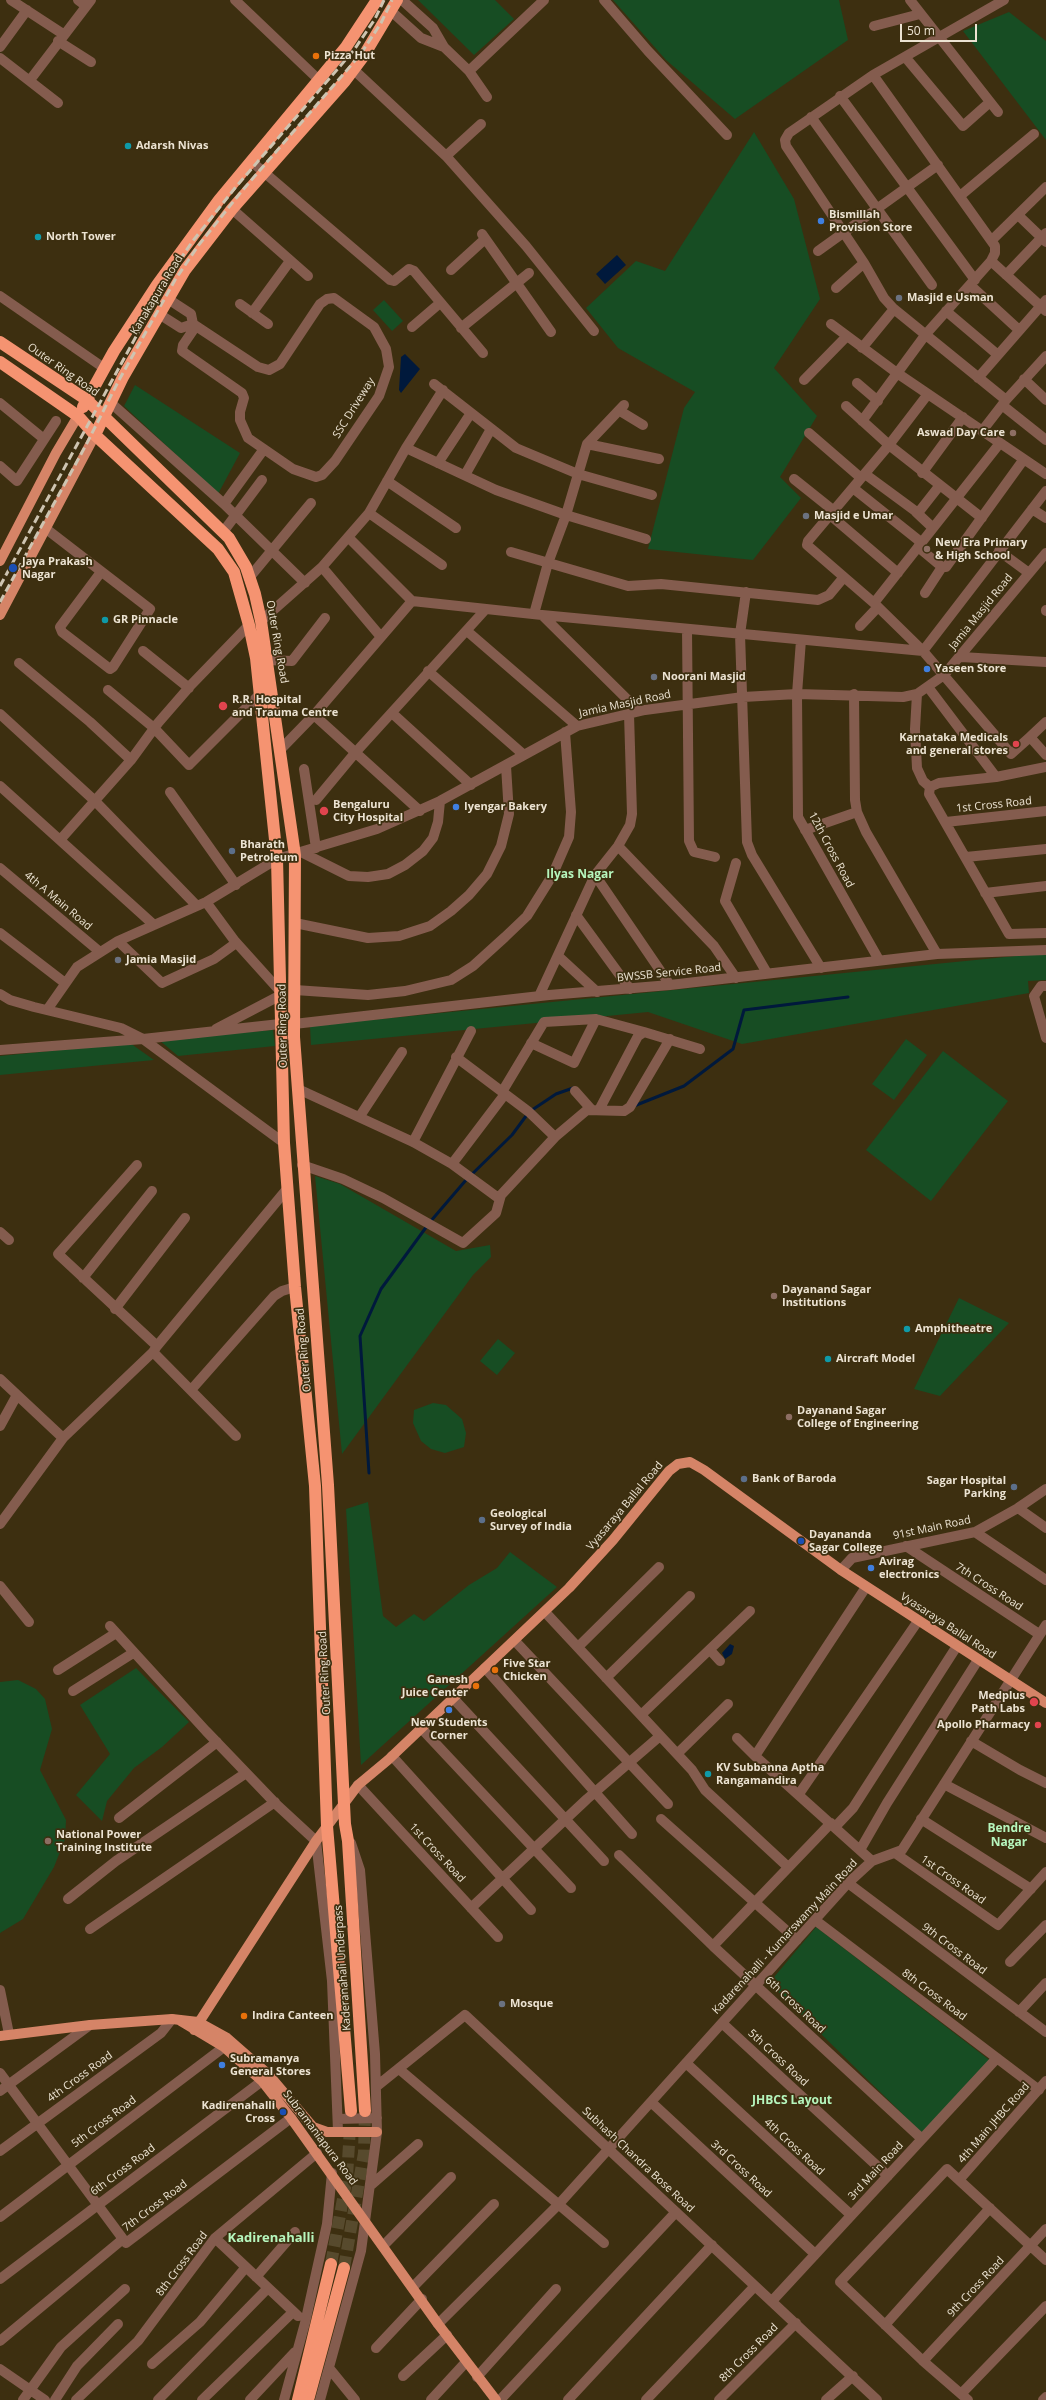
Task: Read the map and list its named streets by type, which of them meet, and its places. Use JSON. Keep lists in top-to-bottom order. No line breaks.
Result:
{"streets":{"highway":["Kanakapura Road","Outer Ring Road","Kaderanahali Underpass"],"main road":["Vyasaraya Ballal Road","Subramaniapura Road"],"street":["SSC Driveway","Jamia Masjid Road","1st Cross Road","12th Cross Road","4th A Main Road","BWSSB Service Road","91st Main Road","7th Cross Road","Kadarenahalli - Kumarswamy Main Road","9th Cross Road","8th Cross Road","6th Cross Road","5th Cross Road","4th Cross Road","4th Main JHBC Road","Subhash Chandra Bose Road","3rd Cross Road","3rd Main Road"]},"crossings":[["Kanakapura Road","Outer Ring Road"],["Outer Ring Road","Jamia Masjid Road"],["Outer Ring Road","BWSSB Service Road"],["Outer Ring Road","Vyasaraya Ballal Road"],["Outer Ring Road","Kaderanahali Underpass"],["Jamia Masjid Road","12th Cross Road"],["Jamia Masjid Road","4th A Main Road"],["1st Cross Road","Vyasaraya Ballal Road"],["1st Cross Road","Kadarenahalli - Kumarswamy Main Road"],["12th Cross Road","BWSSB Service Road"],["Vyasaraya Ballal Road","91st Main Road"],["Vyasaraya Ballal Road","Kadarenahalli - Kumarswamy Main Road"],["Vyasaraya Ballal Road","Kaderanahali Underpass"],["Vyasaraya Ballal Road","Subramaniapura Road"],["91st Main Road","7th Cross Road"],["7th Cross Road","Subramaniapura Road"],["Kadarenahalli - Kumarswamy Main Road","9th Cross Road"],["Kadarenahalli - Kumarswamy Main Road","8th Cross Road"],["Kadarenahalli - Kumarswamy Main Road","6th Cross Road"],["Kadarenahalli - Kumarswamy Main Road","5th Cross Road"],["Kadarenahalli - Kumarswamy Main Road","4th Cross Road"],["Kadarenahalli - Kumarswamy Main Road","Subramaniapura Road"],["Kadarenahalli - Kumarswamy Main Road","Subhash Chandra Bose Road"],["Kadarenahalli - Kumarswamy Main Road","3rd Cross Road"],["8th Cross Road","4th Main JHBC Road"],["8th Cross Road","Subramaniapura Road"],["8th Cross Road","Subhash Chandra Bose Road"],["8th Cross Road","3rd Main Road"],["6th Cross Road","Subramaniapura Road"],["6th Cross Road","3rd Main Road"],["5th Cross Road","Subramaniapura Road"],["5th Cross Road","3rd Main Road"],["4th Cross Road","3rd Main Road"],["Subhash Chandra Bose Road","3rd Main Road"],["3rd Cross Road","3rd Main Road"]],"districts":["Ilyas Nagar","Bendre Nagar","JHBCS Layout","Kadirenahalli"],"places":["Pizza Hut","Adarsh Nivas","Bismillah Provision Store","North Tower","Masjid e Usman","Aswad Day Care","Masjid e Umar","New Era Primary & High School","Jaya Prakash Nagar","GR Pinnacle","Yaseen Store","Noorani Masjid","R.R. Hospital and Trauma Centre","Karnataka Medicals and general stores","Iyengar Bakery","Bengaluru City Hospital","Bharath Petroleum","Jamia Masjid","Dayanand Sagar Institutions","Amphitheatre","Aircraft Model","Dayanand Sagar College of Engineering","Bank of Baroda","Sagar Hospital Parking","Geological Survey of India","Dayananda Sagar College","Avirag electronics","Five Star Chicken","Ganesh Juice Center","Medplus Path Labs","New Students Corner","Apollo Pharmacy","KV Subbanna Aptha Rangamandira","National Power Training Institute","Mosque","Indira Canteen","Subramanya General Stores","Kadirenahalli Cross"],"scale_bar":"50 m"}
